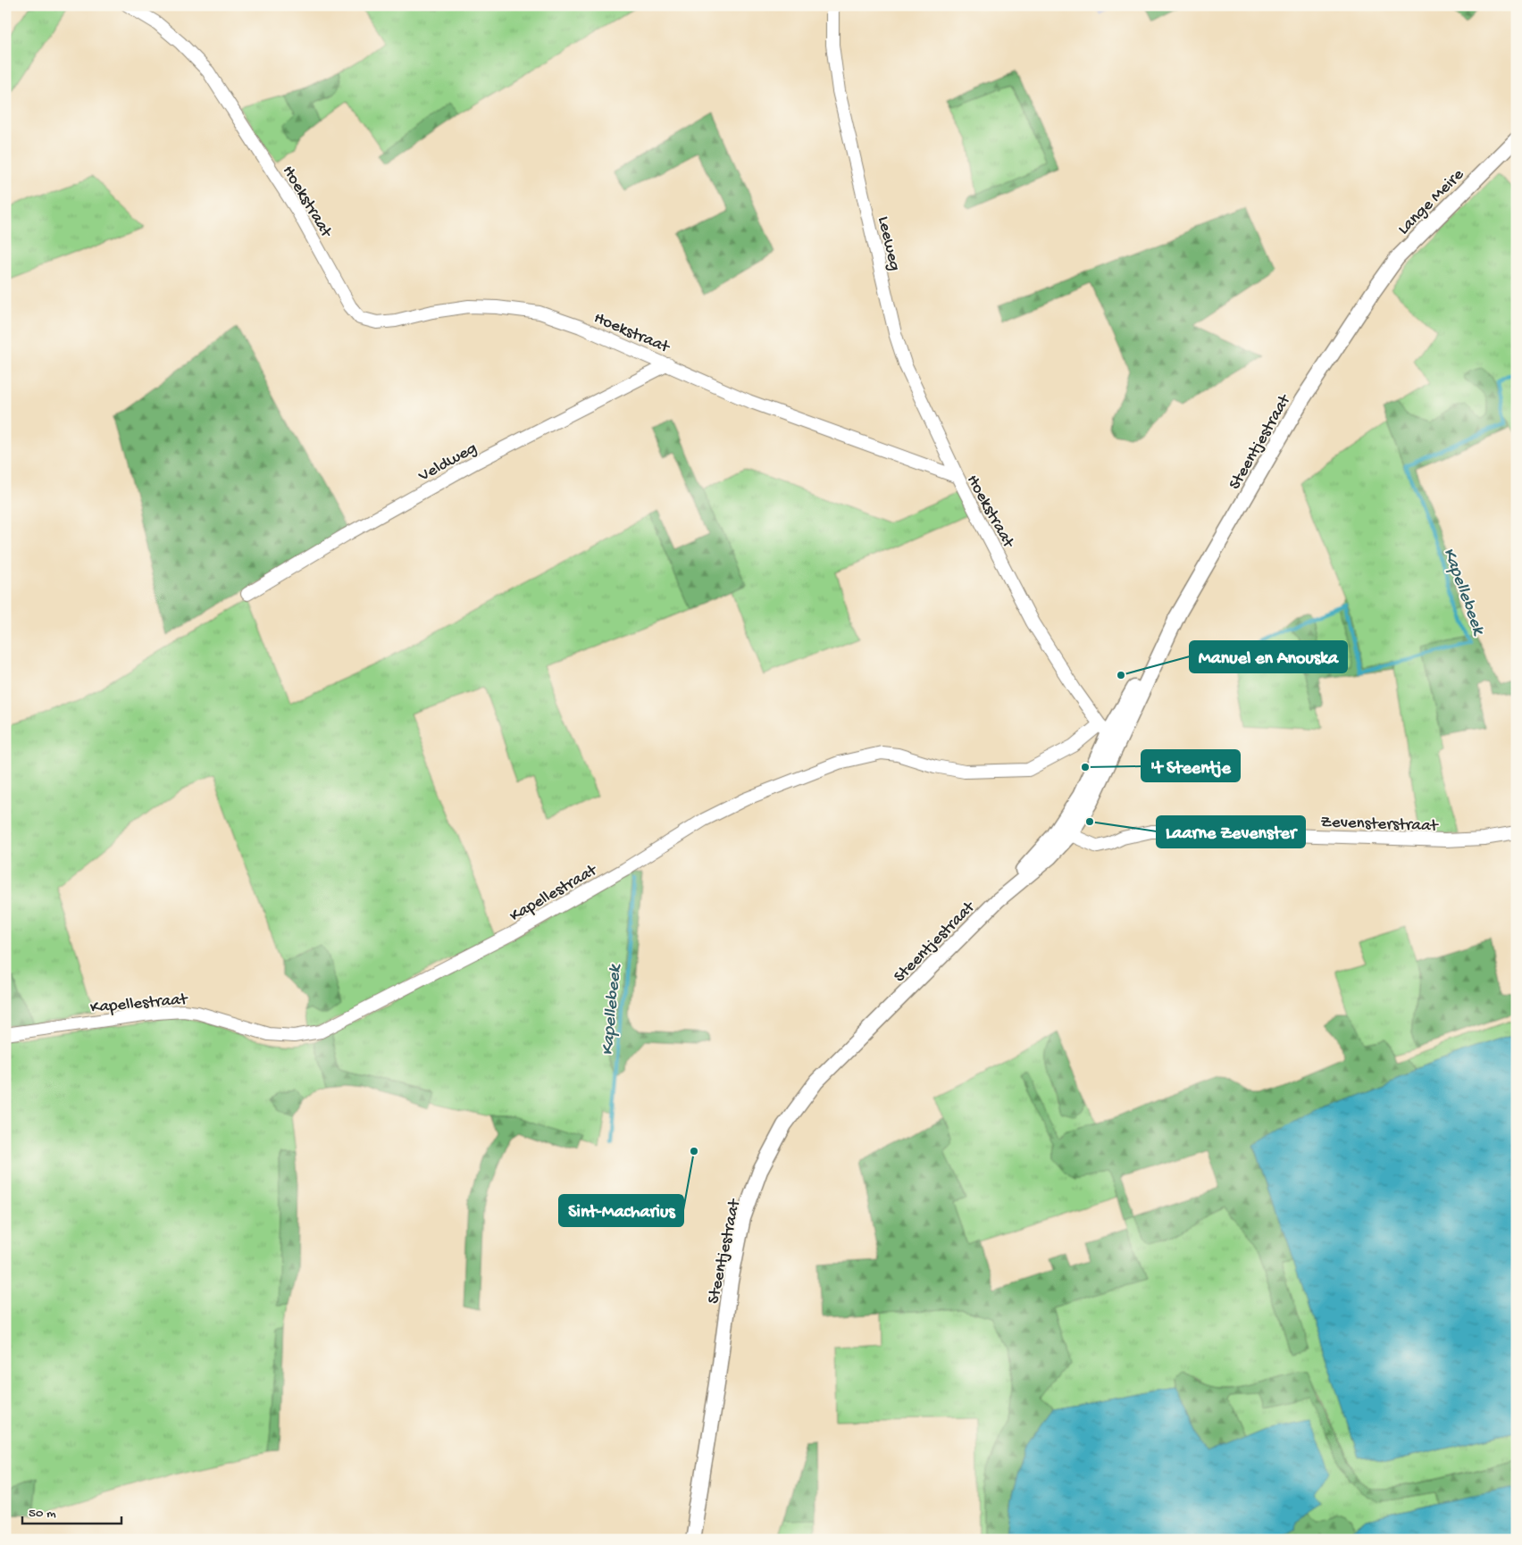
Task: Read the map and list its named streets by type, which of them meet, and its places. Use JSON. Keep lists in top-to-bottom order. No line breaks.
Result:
{"streets":{"street":["Hoekstraat","Lange Meire","Leeweg","Steentjestraat","Veldweg","Zevensterstraat","Kapellestraat"]},"crossings":[["Hoekstraat","Leeweg"],["Hoekstraat","Steentjestraat"],["Hoekstraat","Veldweg"],["Hoekstraat","Kapellestraat"],["Lange Meire","Steentjestraat"],["Steentjestraat","Zevensterstraat"],["Steentjestraat","Kapellestraat"]],"water":["Kapellebeek"],"places":["Manuel en Anouska","'t Steentje","Laarne Zevenster","Sint-Macharius"],"scale_bar":"50 m"}
